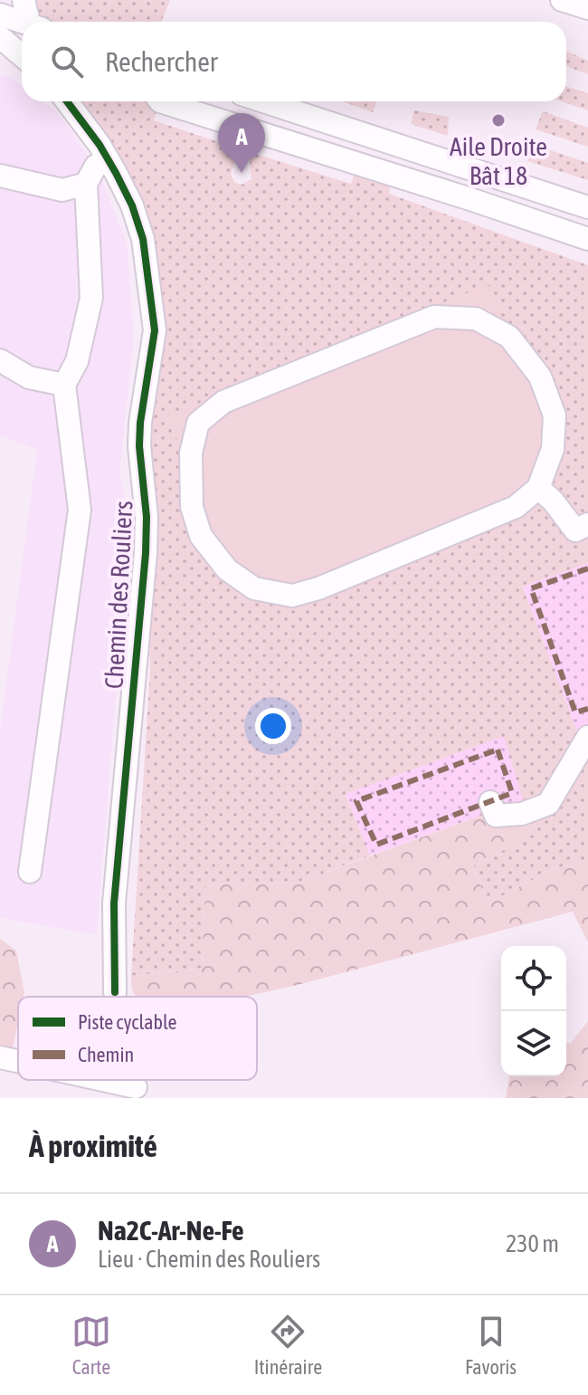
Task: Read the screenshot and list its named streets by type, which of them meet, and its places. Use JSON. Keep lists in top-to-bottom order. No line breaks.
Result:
{"streets":{"street":["Chemin des Rouliers"]},"places":["Aile Droite Bât 18"],"legend":["Piste cyclable","Chemin"],"page":{"search":"Rechercher","pins":"A","heading":"À proximité","list":[{"mark":"A","name":"Na2C-Ar-Ne-Fe","note":"Lieu · Chemin des Rouliers","value":"230 m"}],"nav":["Carte","Itinéraire","Favoris"]}}
